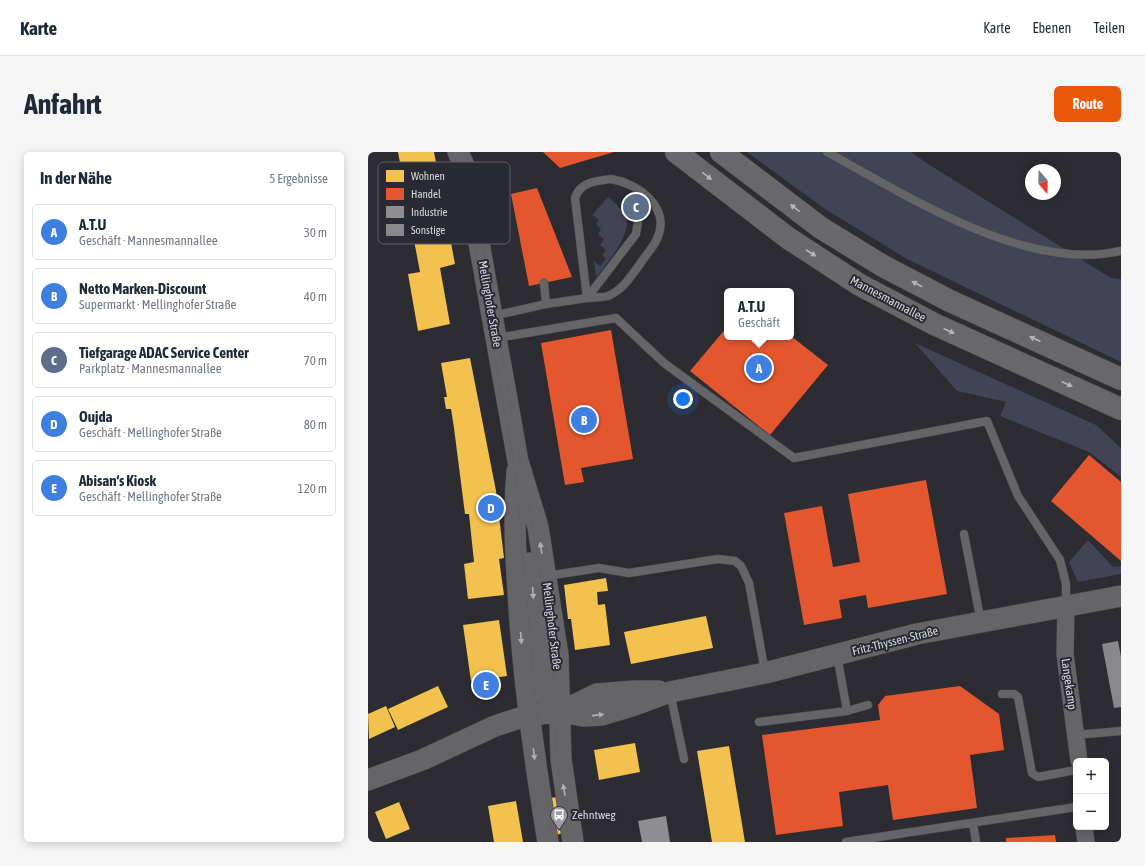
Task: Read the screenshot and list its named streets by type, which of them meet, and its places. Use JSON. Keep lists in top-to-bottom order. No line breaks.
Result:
{"streets":{"main road":["Mannesmannallee"],"street":["Mellinghofer Straße","Fritz-Thyssen-Straße","Langekamp"]},"crossings":[["Mellinghofer Straße","Fritz-Thyssen-Straße"],["Fritz-Thyssen-Straße","Langekamp"]],"places":{"bus stop":["Zehntweg"]},"legend":["Wohnen","Handel","Industrie","Sonstige"],"north":"bottom","page":{"header":"Karte","nav":["Karte","Ebenen","Teilen"],"buttons":"Route","title":"Anfahrt","heading":["In der Nähe","5 Ergebnisse"],"pins":["C","A","B","D","E"],"list":[{"mark":"A","name":"A.T.U","note":"Geschäft · Mannesmannallee","value":"30 m"},{"mark":"B","name":"Netto Marken-Discount","note":"Supermarkt · Mellinghofer Straße","value":"40 m"},{"mark":"C","name":"Tiefgarage ADAC Service Center","note":"Parkplatz · Mannesmannallee","value":"70 m"},{"mark":"D","name":"Oujda","note":"Geschäft · Mellinghofer Straße","value":"80 m"},{"mark":"E","name":"Abisan‘s Kiosk","note":"Geschäft · Mellinghofer Straße","value":"120 m"}],"popup":["A.T.U","Geschäft"],"map_buttons":["+","−"]}}
